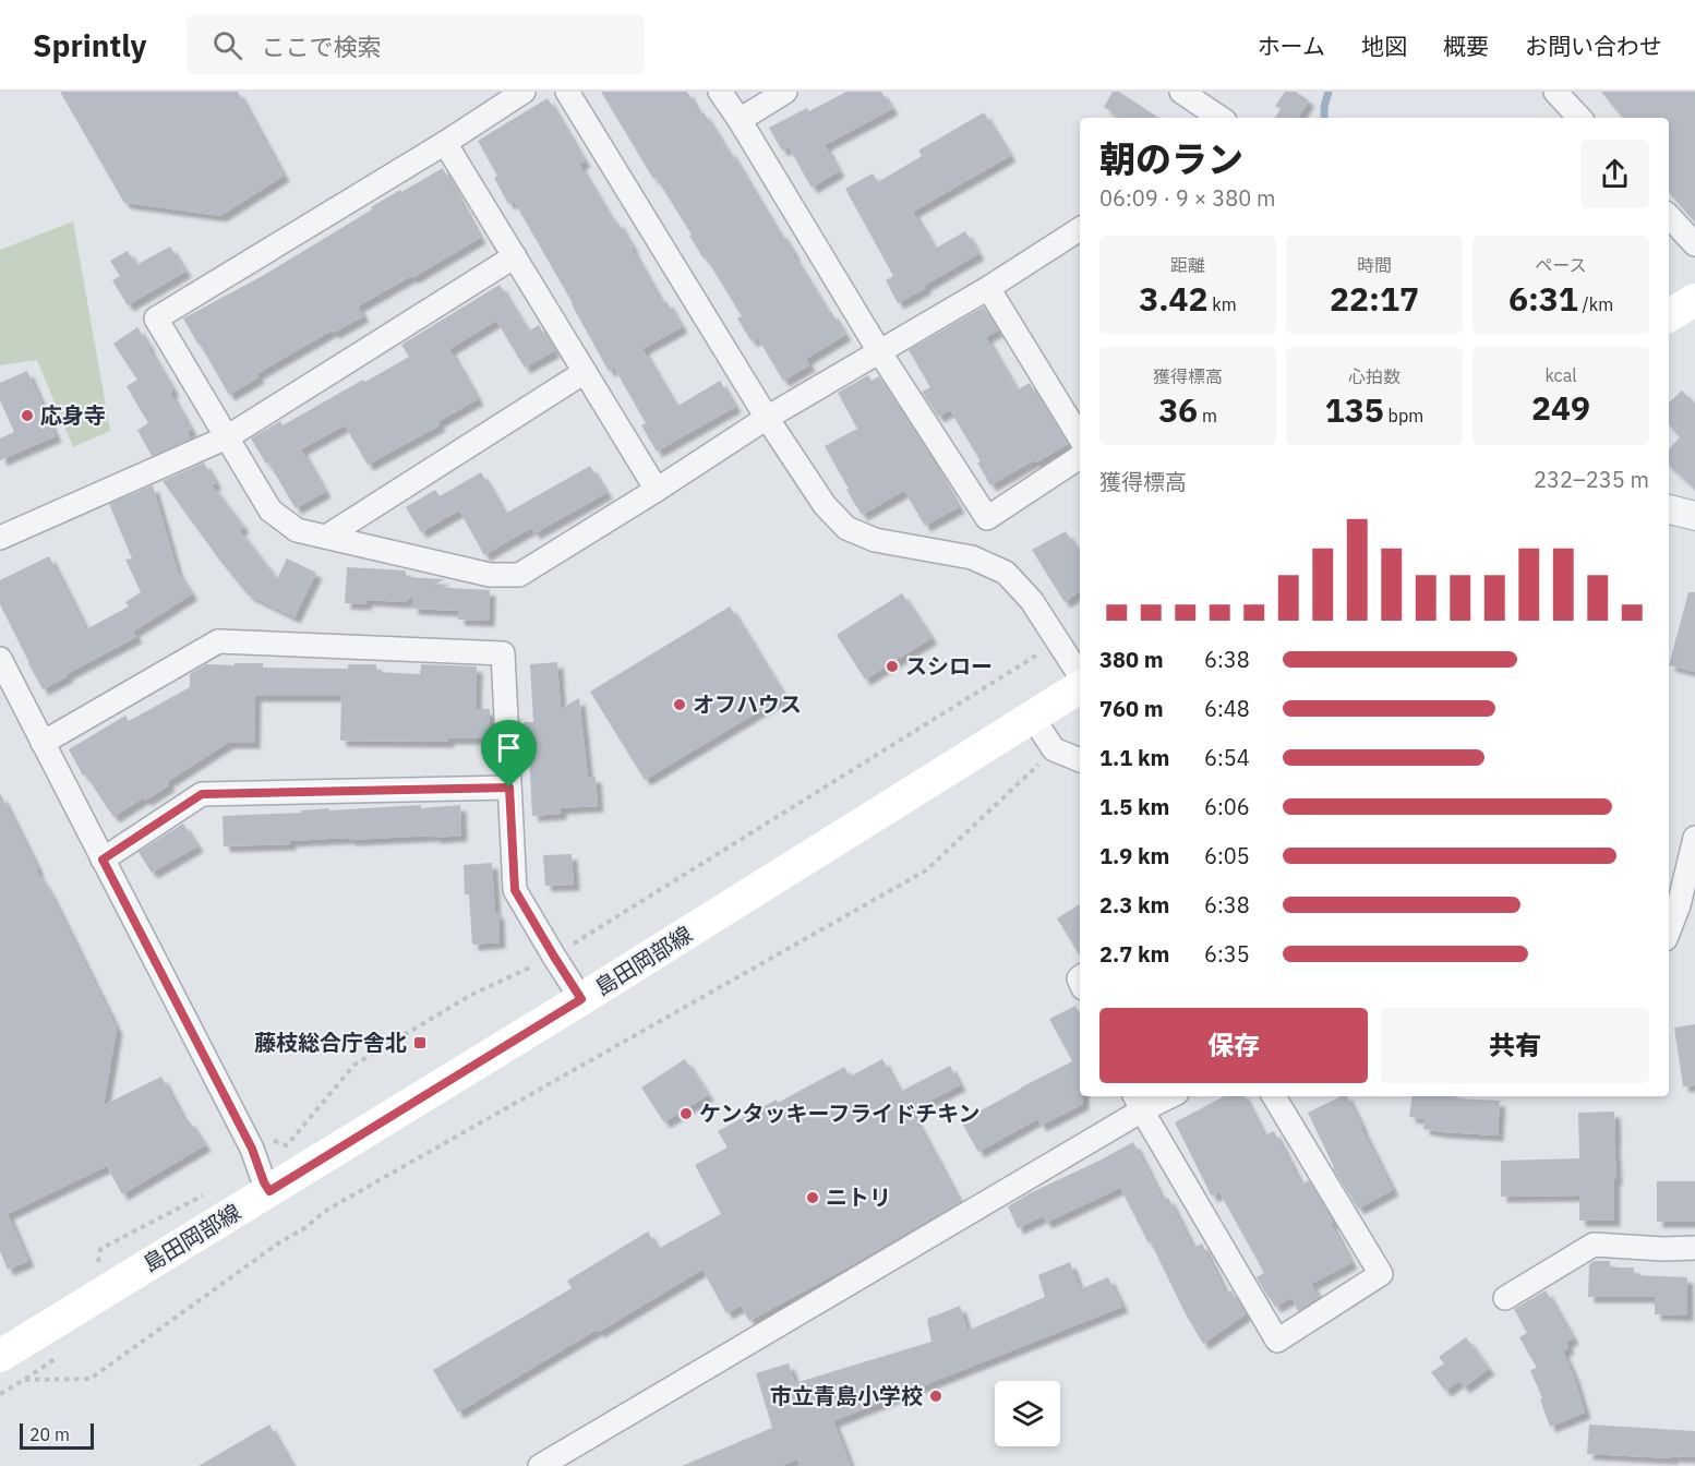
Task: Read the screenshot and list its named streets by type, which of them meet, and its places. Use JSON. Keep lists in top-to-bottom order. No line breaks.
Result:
{"streets":{"main road":["島田岡部線"]},"places":{"other":["応身寺","スシロー","オフハウス","ケンタッキーフライドチキン","ニトリ","市立青島小学校"],"transit":["藤枝総合庁舎北"]},"scale_bar":"20 m","page":{"header":"Sprintly","search":"ここで検索","nav":["ホーム","地図","概要","お問い合わせ"],"heading":["朝のラン","06:09 · 9 × 380 m"],"stats":[["距離","3.42 km"],["時間","22:17"],["ペース","6:31 /km"],["獲得標高","36 m"],["心拍数","135 bpm"],["kcal","249"]],"chart":["獲得標高","232–235 m"],"list":[{"name":"380 m","note":"6:38"},{"name":"760 m","note":"6:48"},{"name":"1.1 km","note":"6:54"},{"name":"1.5 km","note":"6:06"},{"name":"1.9 km","note":"6:05"},{"name":"2.3 km","note":"6:38"},{"name":"2.7 km","note":"6:35"}],"buttons":["保存","共有"],"scale":"20 m"}}
